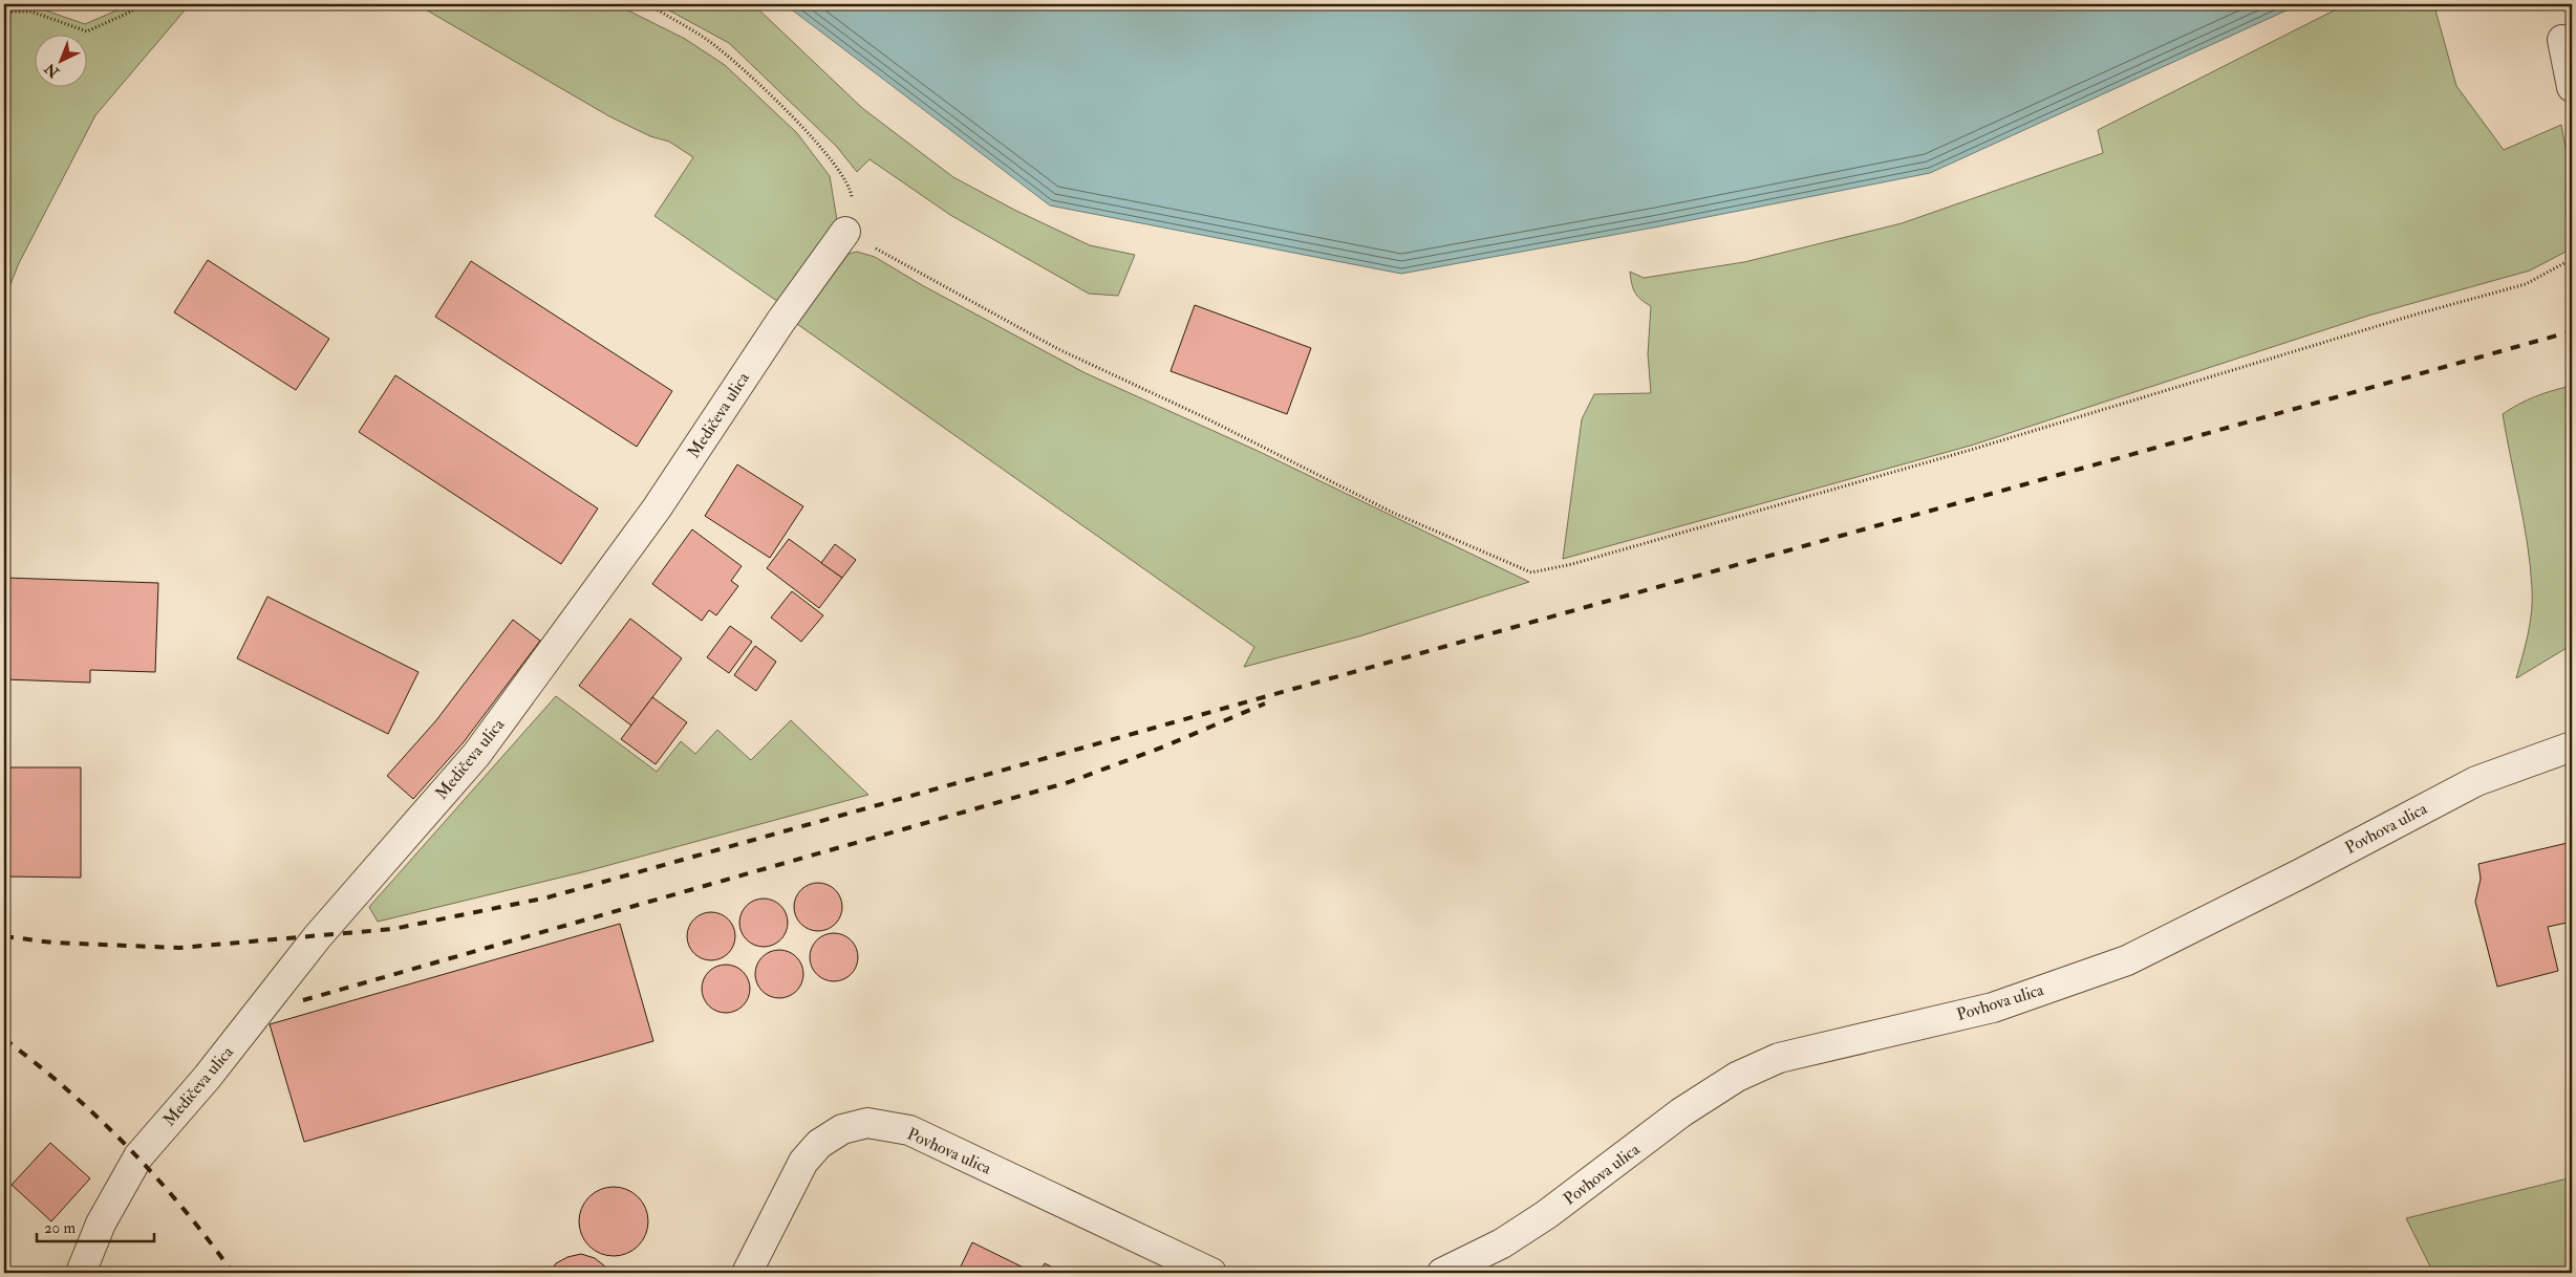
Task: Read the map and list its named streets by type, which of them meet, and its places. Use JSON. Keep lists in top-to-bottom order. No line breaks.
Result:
{"streets":{"street":["Medičeva ulica","Povhova ulica"]},"scale_bar":"20 m","north":"bottom left"}
